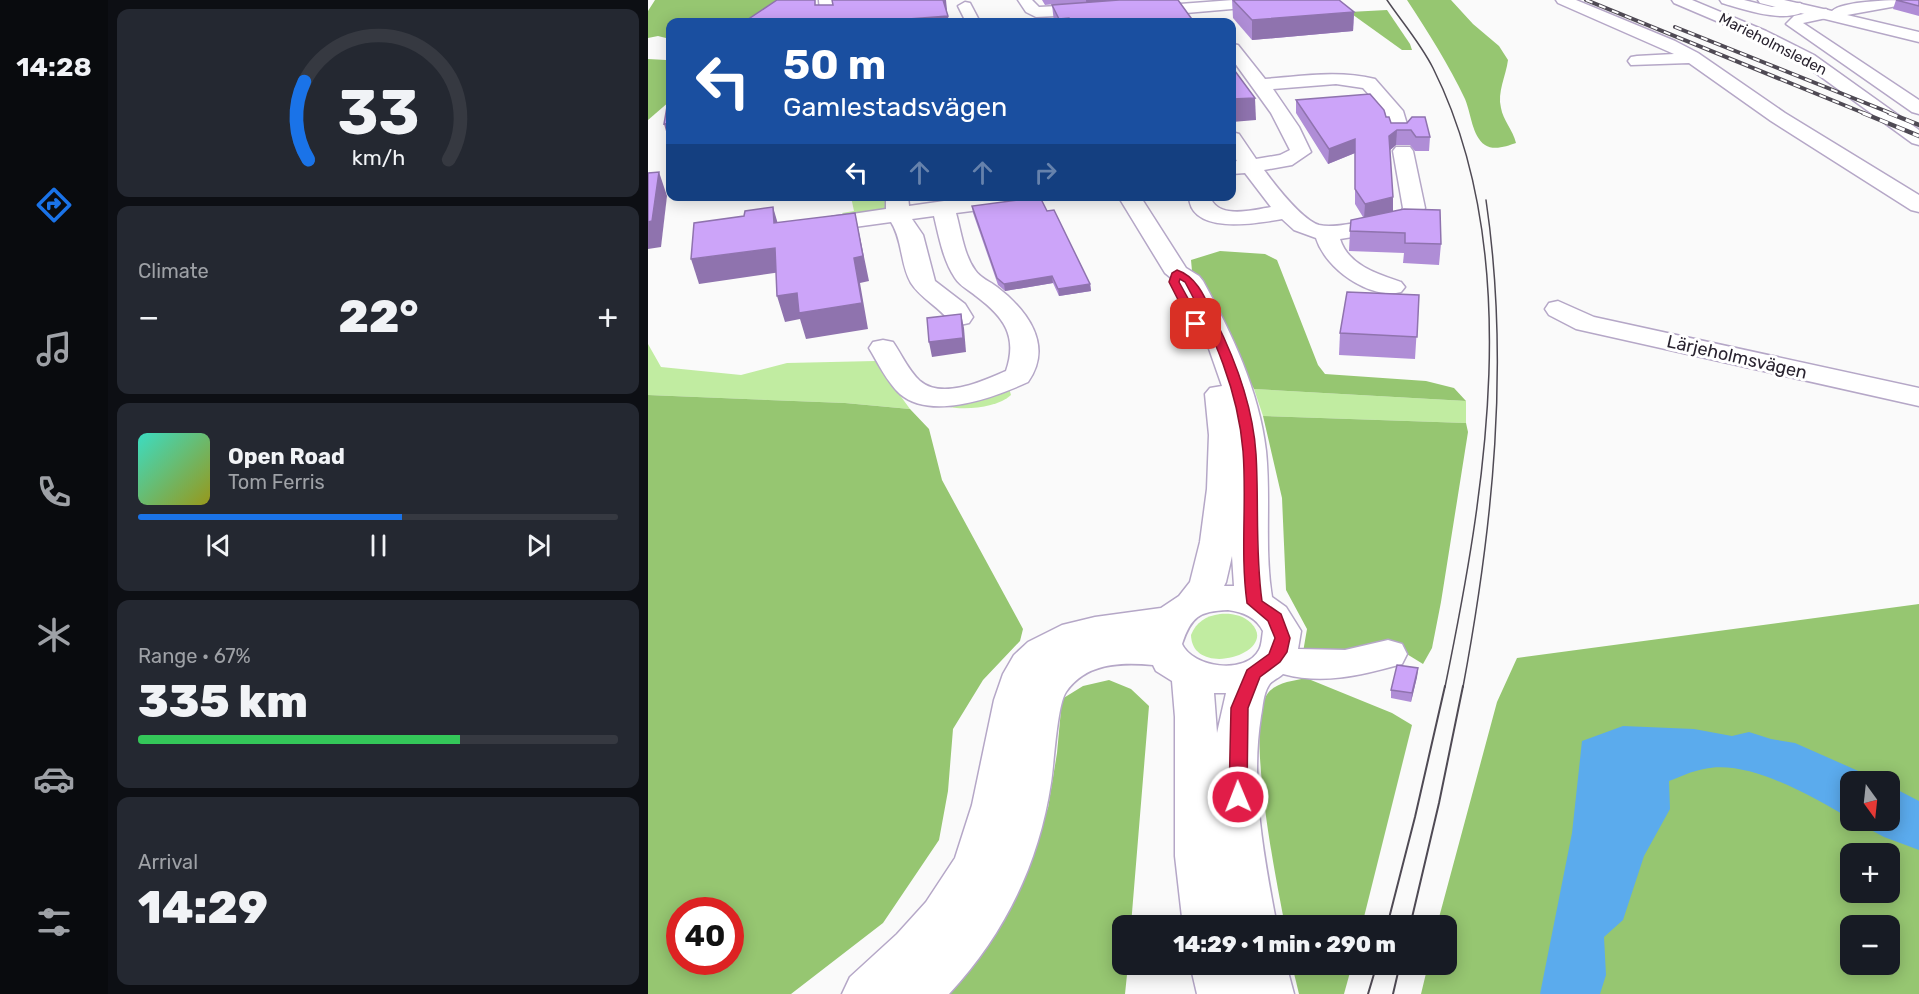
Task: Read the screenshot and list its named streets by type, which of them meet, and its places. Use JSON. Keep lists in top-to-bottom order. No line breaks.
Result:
{"streets":{"main road":["Marieholmsleden","Lärjeholmsvägen"]},"north":"bottom","page":{"tabs":"14:28","turn":["50 m","Gamlestadsvägen"],"tile":["Climate",["Range · 67%","335 km"],["Arrival","14:29"]],"heat":["−","22°","+"],"song":["Open Road","Tom Ferris"],"map_buttons":["+","−"],"limit":"40","trip":"14:29 · 1 min · 290 m","gauge":["33","km/h"]}}
